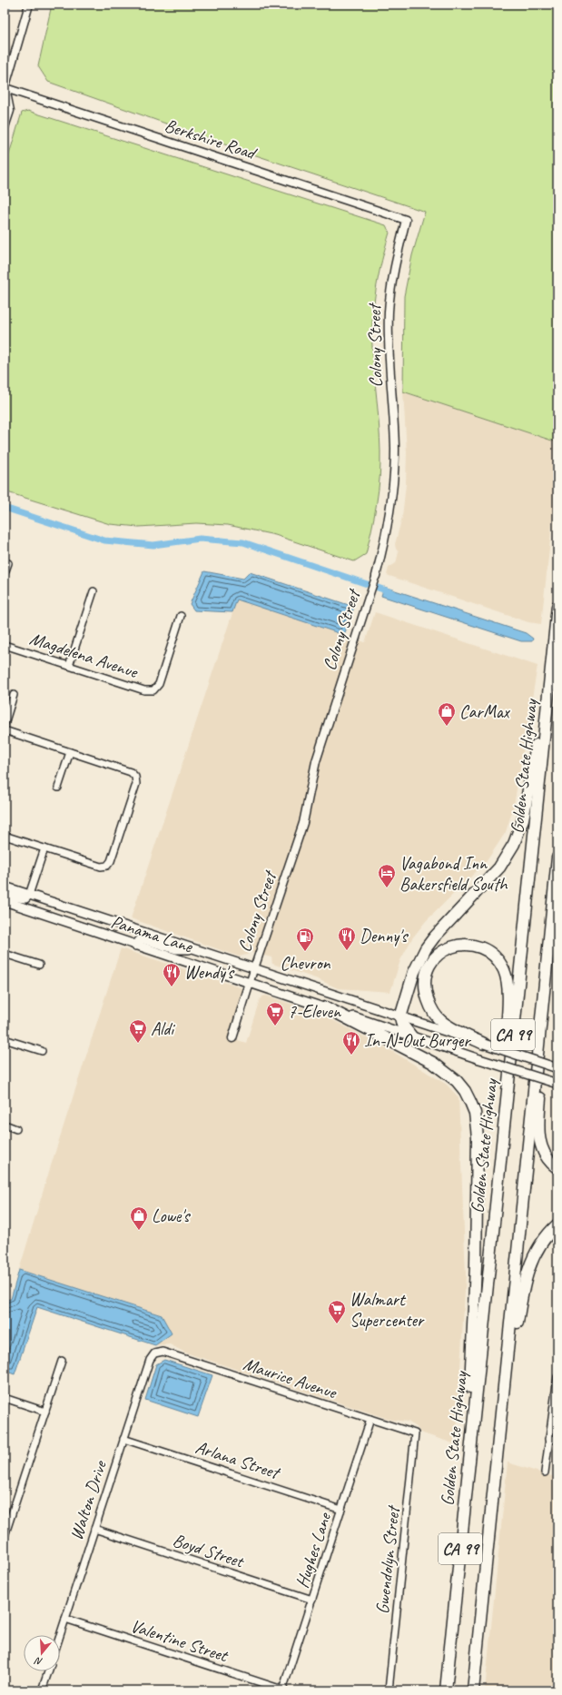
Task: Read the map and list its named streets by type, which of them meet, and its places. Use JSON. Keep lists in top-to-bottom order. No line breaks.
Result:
{"streets":{"highway":["Golden State Highway","CA 99"],"main road":["Panama Lane"],"street":["Berkshire Road","Colony Street","Magdelena Avenue","Maurice Avenue","Arlana Street","Walton Drive","Boyd Street","Hughes Lane","Gwendolyn Street","Valentine Street"]},"crossings":[["Berkshire Road","Colony Street"],["Colony Street","Panama Lane"],["Maurice Avenue","Walton Drive"],["Maurice Avenue","Hughes Lane"],["Maurice Avenue","Gwendolyn Street"],["Arlana Street","Walton Drive"],["Arlana Street","Hughes Lane"],["Walton Drive","Boyd Street"],["Walton Drive","Valentine Street"],["Boyd Street","Hughes Lane"],["Hughes Lane","Valentine Street"]],"places":{"shop":["CarMax","Lowe's"],"hotel":["Vagabond Inn Bakersfield South"],"restaurant":["Denny's","Wendy's","In-N-Out Burger"],"fuel station":["Chevron"],"supermarket":["7-Eleven","Aldi","Walmart Supercenter"]},"north":"bottom"}
